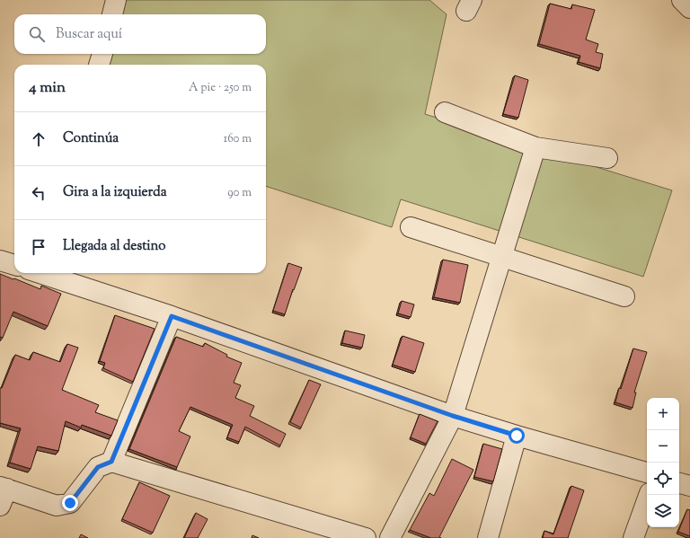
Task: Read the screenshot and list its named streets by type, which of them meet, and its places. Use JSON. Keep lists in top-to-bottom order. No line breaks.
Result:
{"page":{"search":"Buscar aquí","heading":["4 min","A pie · 250 m"],"list":[["Continúa","160 m"],["Gira a la izquierda","90 m"],"Llegada al destino"],"map_buttons":["+","−"]}}
